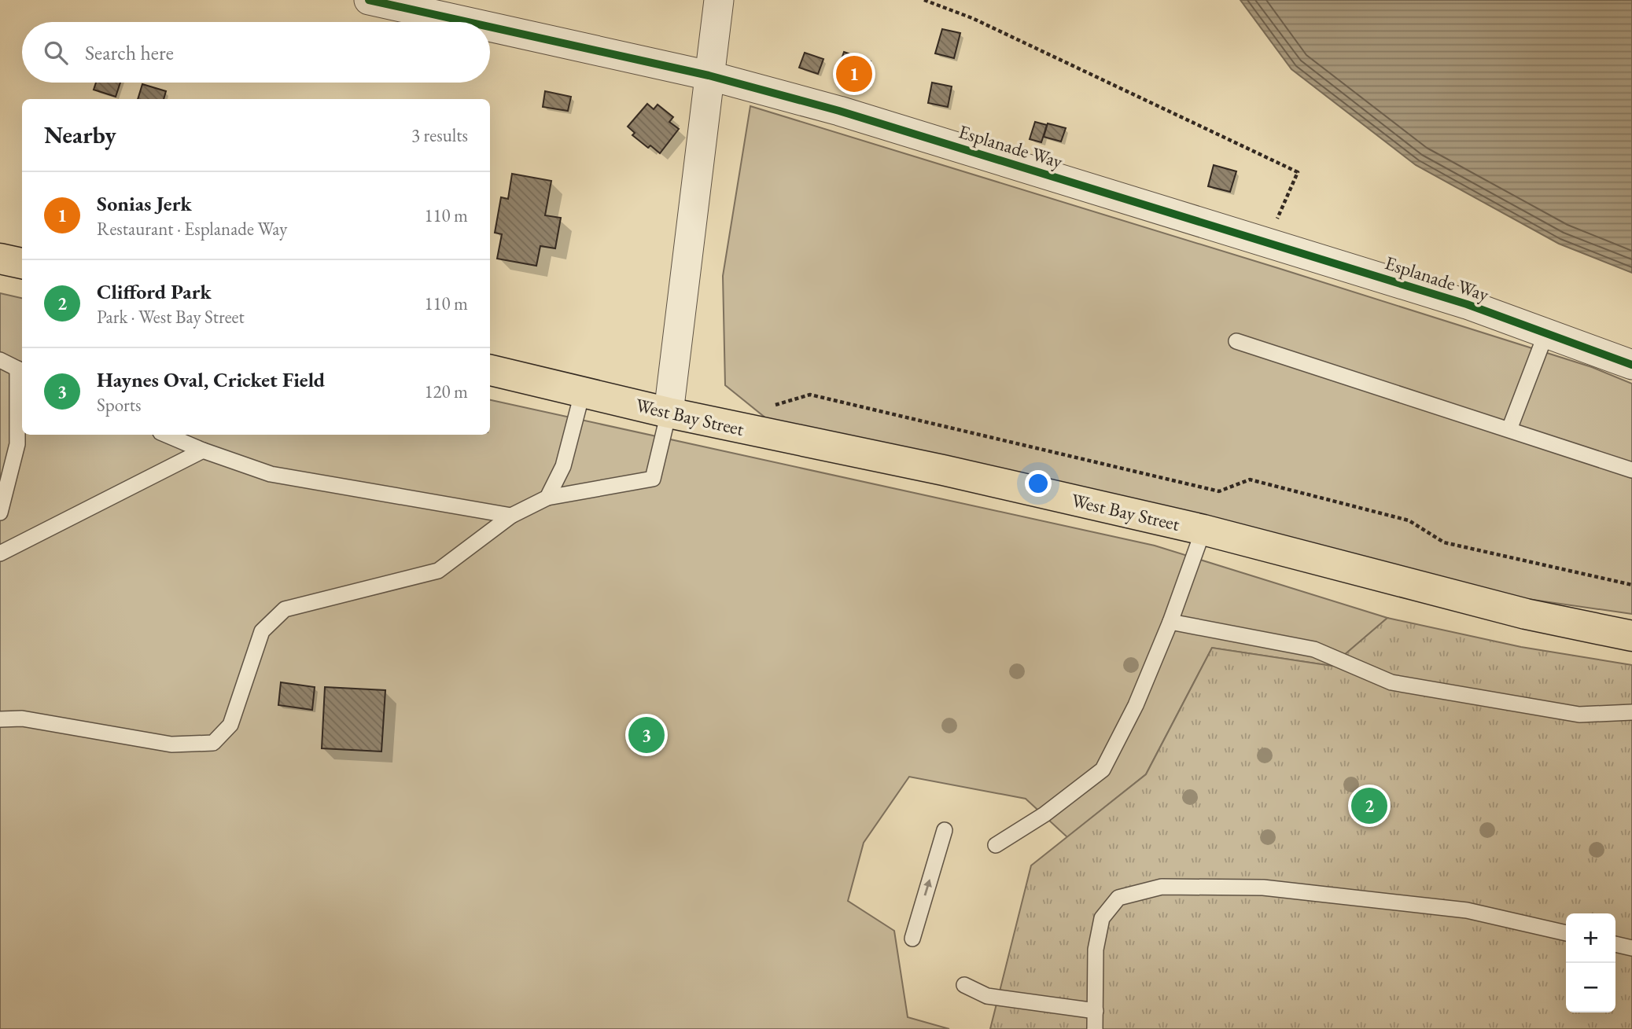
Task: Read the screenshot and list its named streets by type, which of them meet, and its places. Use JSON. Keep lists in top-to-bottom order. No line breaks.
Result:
{"streets":{"highway":["West Bay Street"],"street":["Esplanade Way"]},"page":{"search":"Search here","pins":["1","3","2"],"heading":["Nearby","3 results"],"list":[{"mark":"1","name":"Sonias Jerk","note":"Restaurant · Esplanade Way","value":"110 m"},{"mark":"2","name":"Clifford Park","note":"Park · West Bay Street","value":"110 m"},{"mark":"3","name":"Haynes Oval, Cricket Field","note":"Sports","value":"120 m"}],"map_buttons":["+","−"]}}
